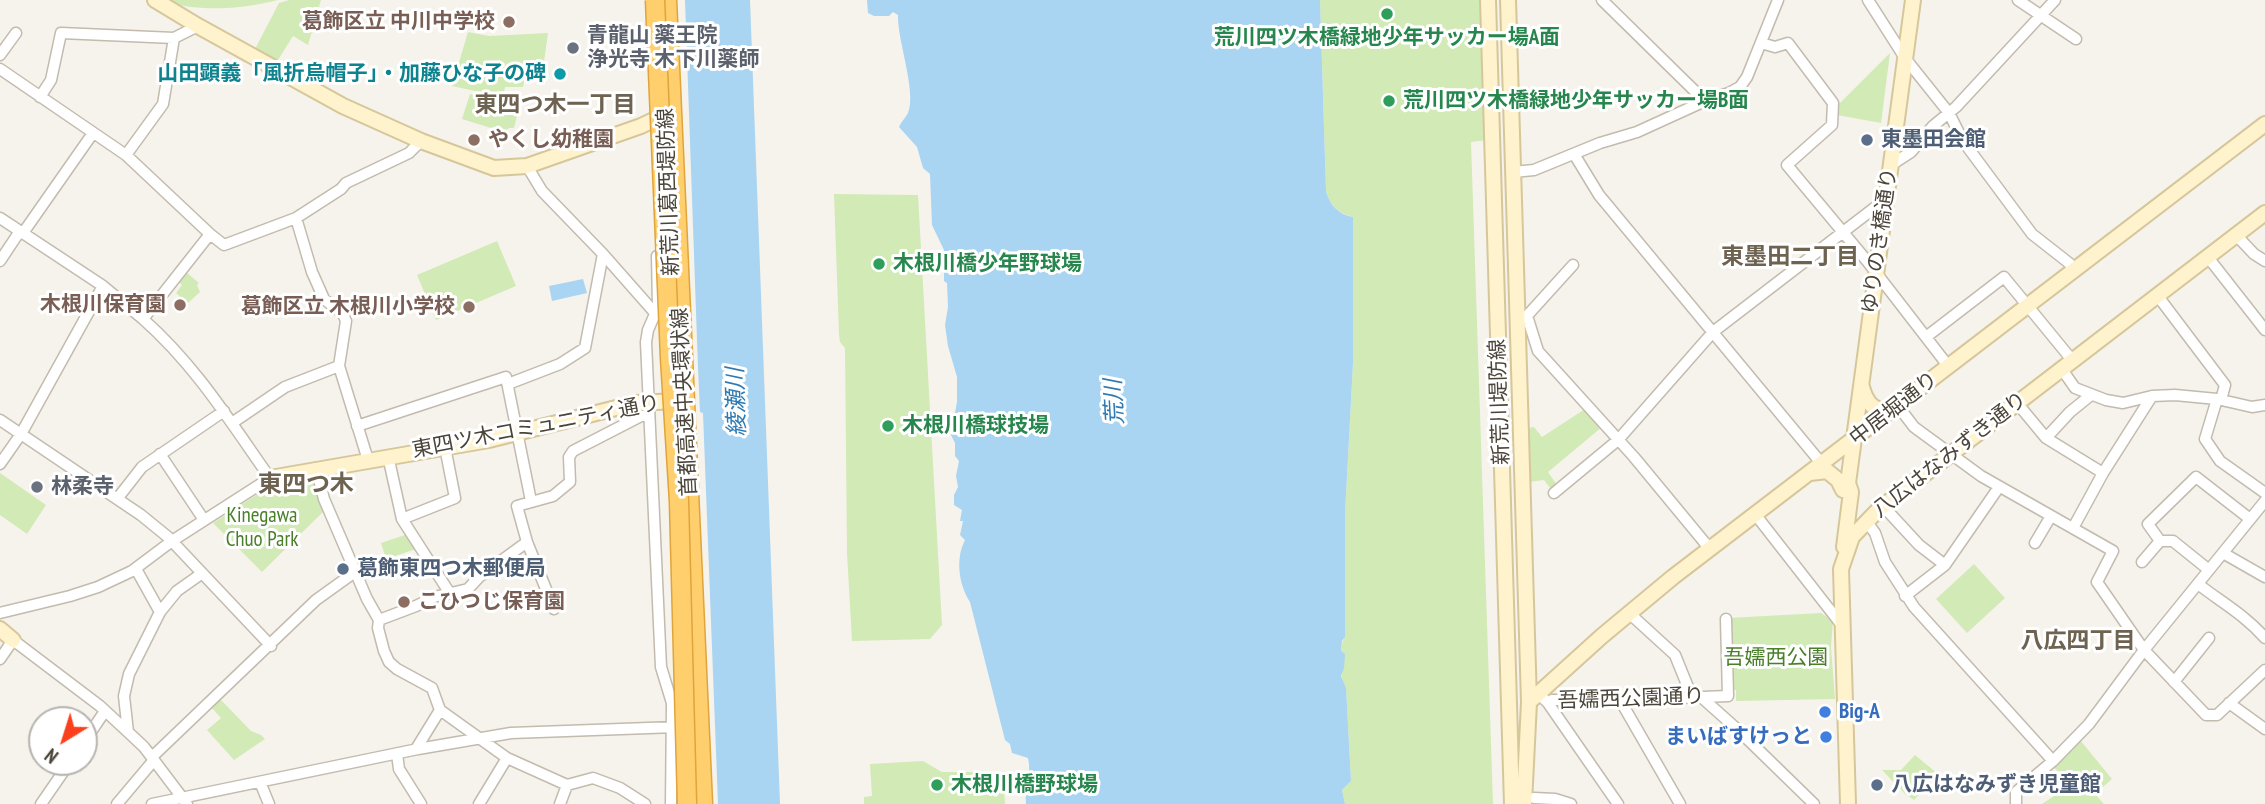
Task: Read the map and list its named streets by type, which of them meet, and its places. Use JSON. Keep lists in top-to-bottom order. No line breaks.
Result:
{"streets":{"highway":["首都高速中央環状線"],"main road":["新荒川葛西堤防線","ゆりのき橋通り","新荒川堤防線","中居堀通り","東四ツ木コミュニティ通り","八広はなみずき通り"],"street":["吾嬬西公園通り"]},"crossings":[["新荒川葛西堤防線","首都高速中央環状線"],["新荒川葛西堤防線","東四ツ木コミュニティ通り"],["ゆりのき橋通り","中居堀通り"],["ゆりのき橋通り","八広はなみずき通り"],["新荒川堤防線","中居堀通り"],["新荒川堤防線","吾嬬西公園通り"],["中居堀通り","吾嬬西公園通り"]],"districts":["東四つ木一丁目","東墨田二丁目","東四つ木","八広四丁目"],"water":["綾瀬川","荒川"],"parks":["Kinegawa Chuo Park","吾嬬西公園"],"places":["荒川四ツ木橋緑地少年サッカー場A面","葛飾区立 中川中学校","青龍山 薬王院 浄光寺 木下川薬師","山田顕義「風折烏帽子」・加藤ひな子の碑","荒川四ツ木橋緑地少年サッカー場B面","やくし幼稚園","東墨田会館","木根川橋少年野球場","木根川保育園","葛飾区立 木根川小学校","木根川橋球技場","林柔寺","葛飾東四つ木郵便局","こひつじ保育園","Big-A","まいばすけっと","木根川橋野球場","八広はなみずき児童館"],"north":"bottom left"}
